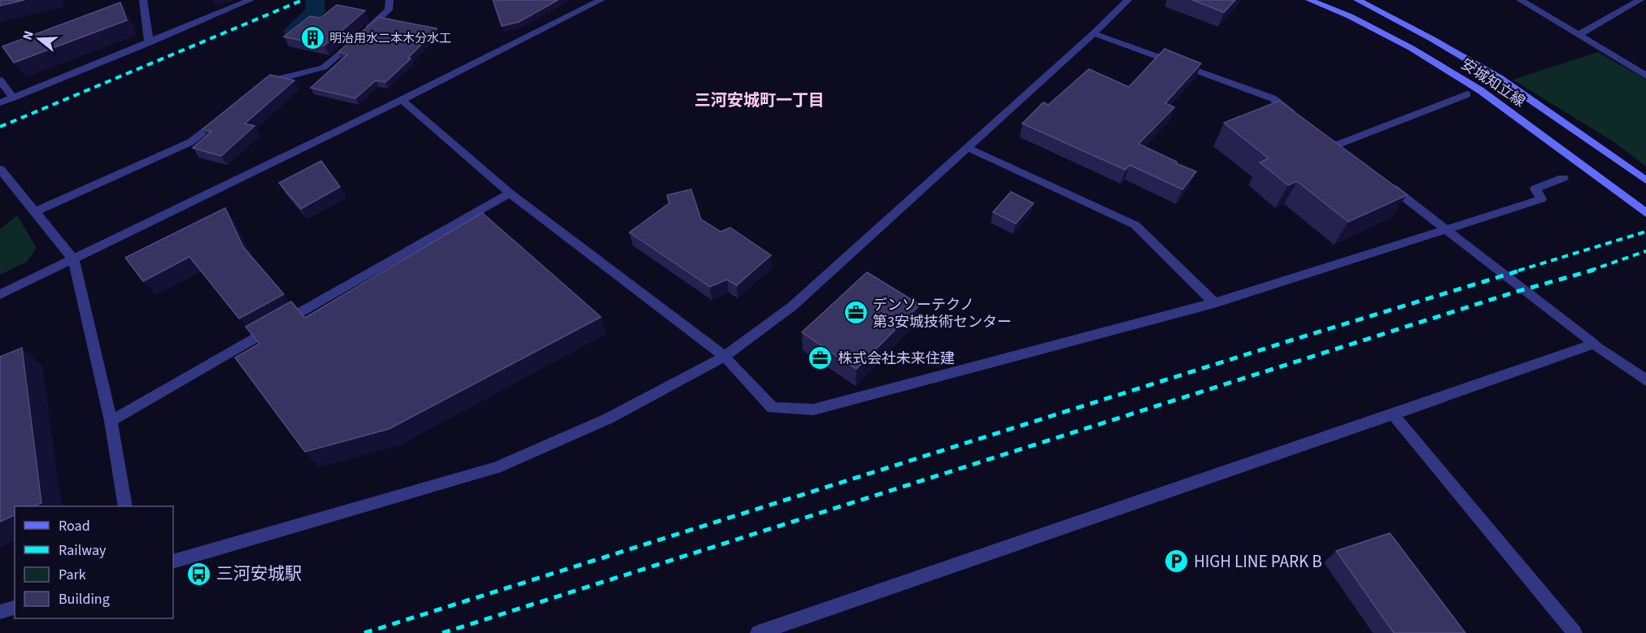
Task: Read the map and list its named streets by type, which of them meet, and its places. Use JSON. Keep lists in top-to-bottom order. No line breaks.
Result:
{"streets":{"main road":["安城知立線"]},"districts":["三河安城町一丁目"],"places":{"building":["明治用水二本木分水工"],"office":["デンソーテクノ 第3安城技術センター","株式会社未来住建"],"parking":["HIGH LINE PARK B"],"bus stop":["三河安城駅"]},"legend":["Road","Railway","Park","Building"],"north":"left"}
